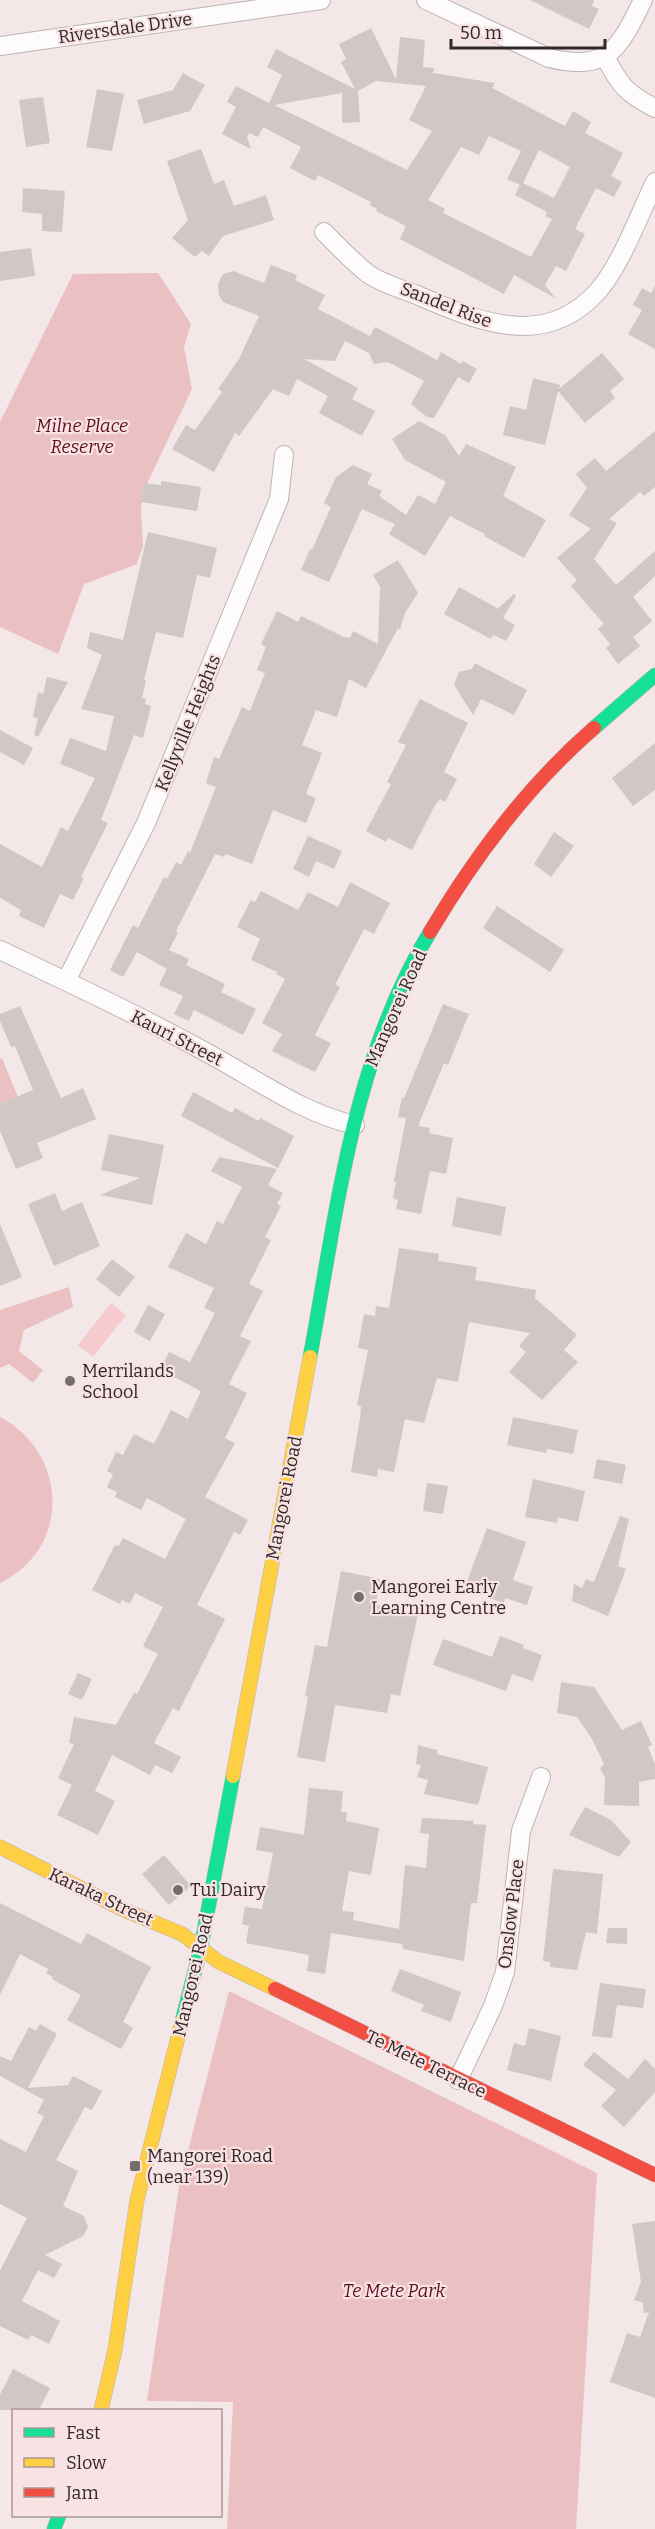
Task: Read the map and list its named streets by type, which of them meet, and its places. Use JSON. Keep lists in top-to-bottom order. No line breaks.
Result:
{"streets":{"main road":["Mangorei Road","Karaka Street","Te Mete Terrace"],"street":["Riversdale Drive","Sandel Rise","Kellyville Heights","Kauri Street","Onslow Place"]},"crossings":[["Kellyville Heights","Kauri Street"],["Mangorei Road","Kauri Street"],["Mangorei Road","Karaka Street"],["Mangorei Road","Te Mete Terrace"],["Karaka Street","Te Mete Terrace"],["Onslow Place","Te Mete Terrace"]],"parks":["Milne Place Reserve","Te Mete Park"],"places":{"other":["Merrilands School","Mangorei Early Learning Centre","Tui Dairy"],"transit":["Mangorei Road (near 139)"]},"legend":["Fast","Slow","Jam"],"scale_bar":"50 m"}
